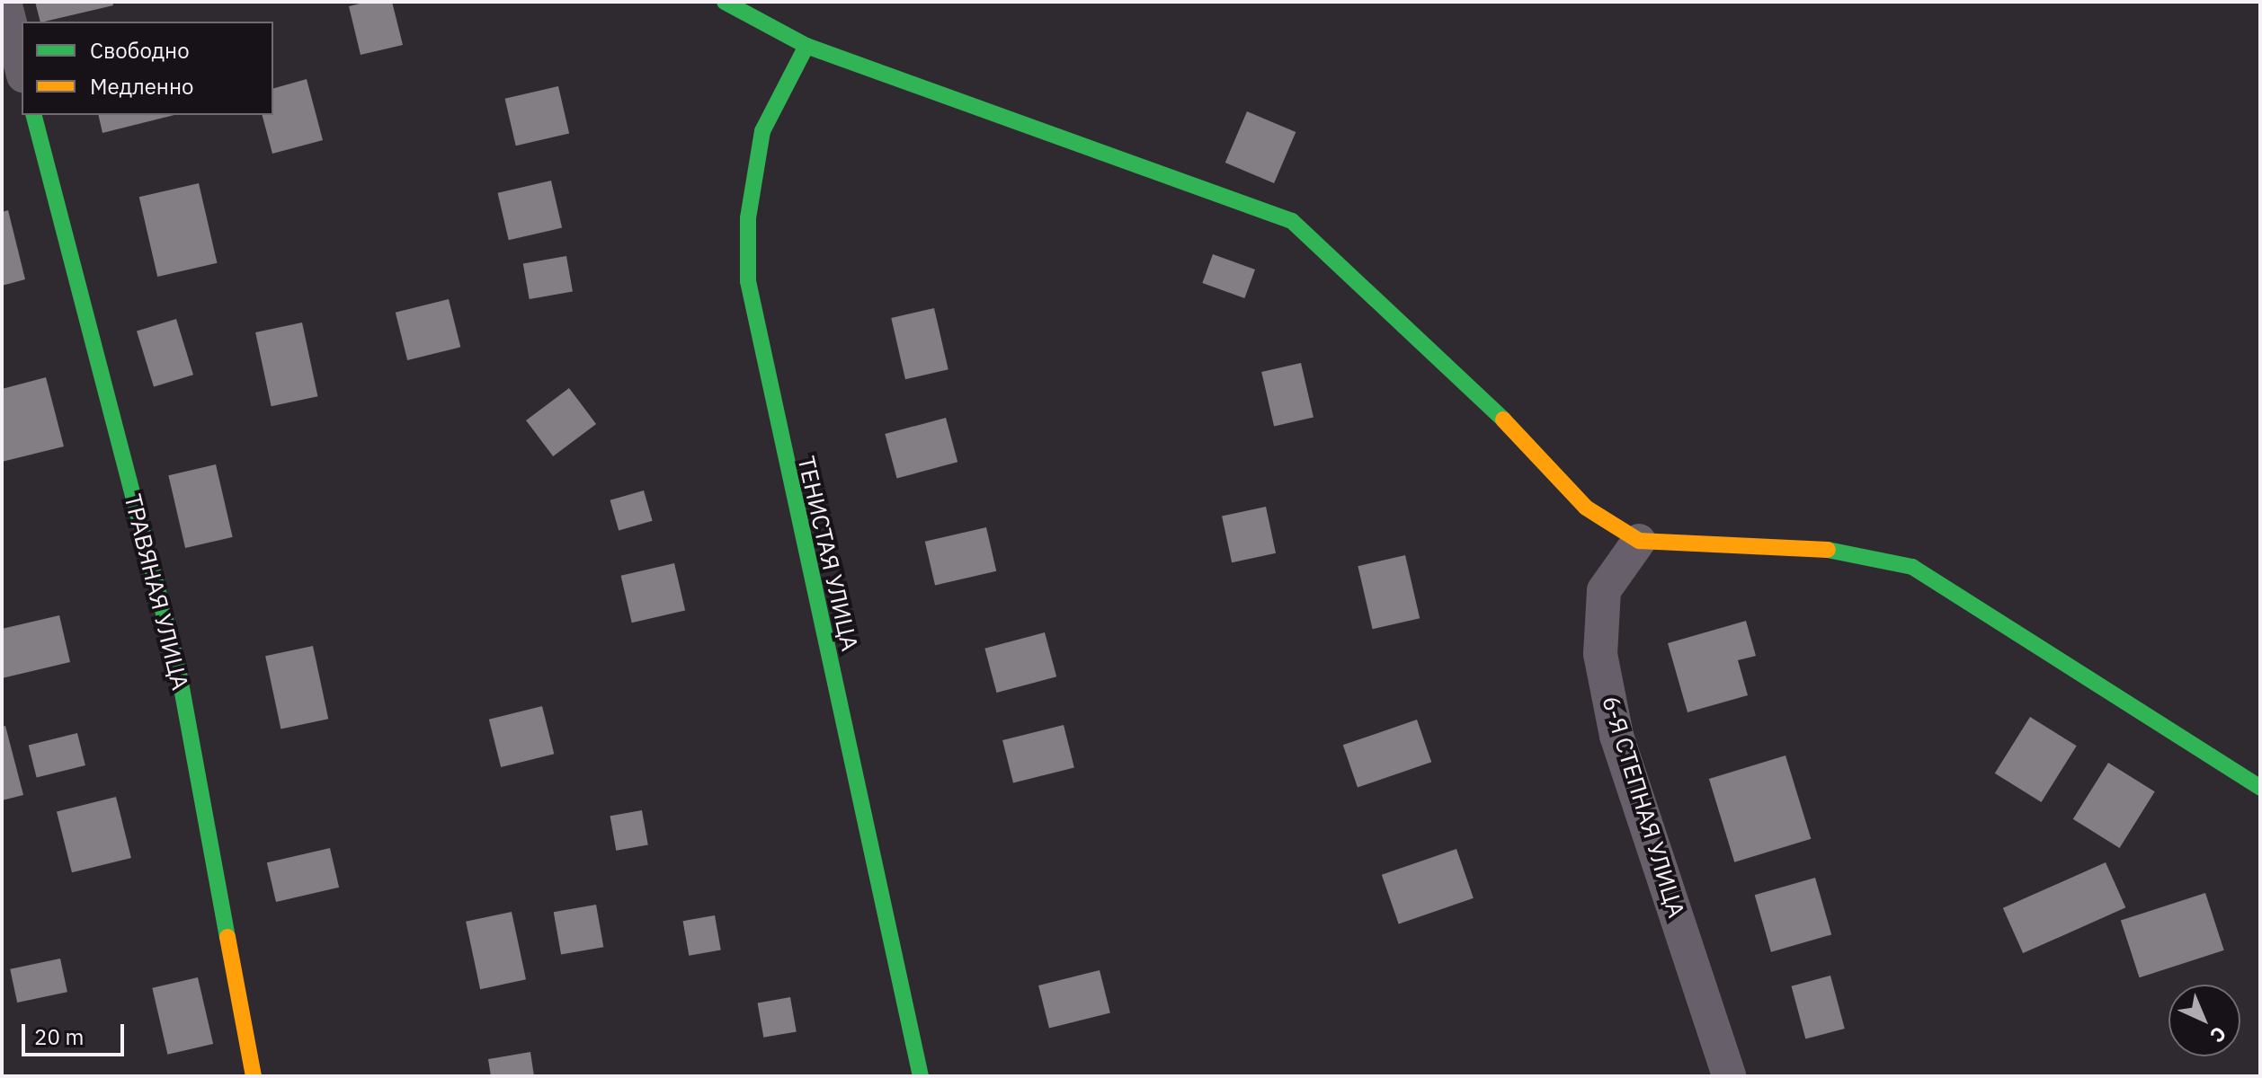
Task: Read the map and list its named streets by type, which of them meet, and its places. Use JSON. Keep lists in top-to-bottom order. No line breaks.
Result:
{"streets":{"street":["ТЕНИСТАЯ УЛИЦА","ТРАВЯНАЯ УЛИЦА","6-Я СТЕПНАЯ УЛИЦА"]},"legend":["Свободно","Медленно"],"scale_bar":"20 m","north":"bottom right"}
